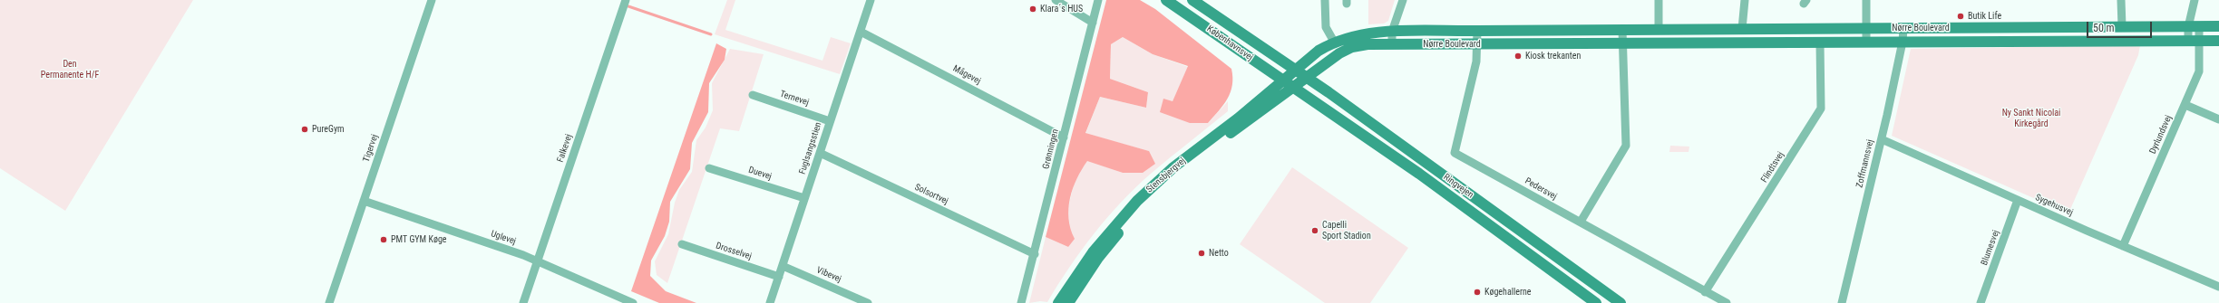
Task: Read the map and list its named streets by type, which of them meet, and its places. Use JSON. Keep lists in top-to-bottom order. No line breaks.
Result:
{"streets":{"street":["Nørre Boulevard","Københavnsvej","Mågevej","Ternevej","Dyrlundsvej","Tigervej","Falkevej","Fuglsangsstien","Grønningen","Zoffmannsvej","Flindtsvej","Duevej","Stensbjergvej","Ringvejen","Pedersvej","Solsortvej","Sygehusvej","Uglevej","Blumesvej","Drosselvej","Vibevej"]},"crossings":[["Nørre Boulevard","Københavnsvej"],["Nørre Boulevard","Dyrlundsvej"],["Nørre Boulevard","Zoffmannsvej"],["Nørre Boulevard","Flindtsvej"],["Nørre Boulevard","Stensbjergvej"],["Nørre Boulevard","Ringvejen"],["Nørre Boulevard","Pedersvej"],["Københavnsvej","Stensbjergvej"],["Københavnsvej","Ringvejen"],["Mågevej","Fuglsangsstien"],["Mågevej","Grønningen"],["Ternevej","Fuglsangsstien"],["Dyrlundsvej","Sygehusvej"],["Tigervej","Uglevej"],["Falkevej","Uglevej"],["Fuglsangsstien","Duevej"],["Fuglsangsstien","Solsortvej"],["Fuglsangsstien","Drosselvej"],["Fuglsangsstien","Vibevej"],["Grønningen","Solsortvej"],["Zoffmannsvej","Sygehusvej"],["Flindtsvej","Pedersvej"],["Stensbjergvej","Ringvejen"],["Sygehusvej","Blumesvej"]],"parks":["Den Permanente H/F","Ny Sankt Nicolai Kirkegård"],"places":["Klara´s HUS","Butik Life","Kiosk trekanten","PureGym","Capelli Sport Stadion","PMT GYM Køge","Netto","Køgehallerne"],"scale_bar":"50 m"}
